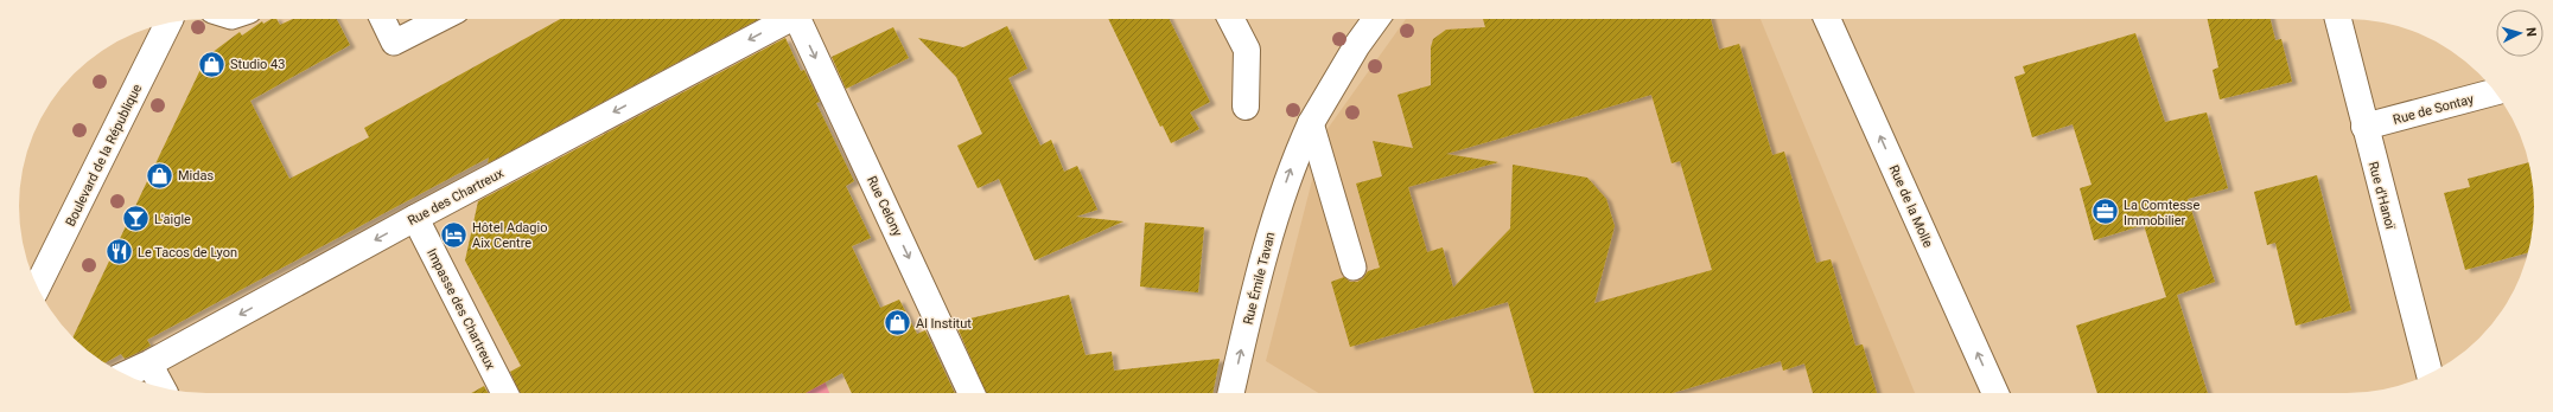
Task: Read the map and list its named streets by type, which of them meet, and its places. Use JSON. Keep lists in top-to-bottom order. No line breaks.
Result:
{"streets":{"street":["Rue de Sontay","Boulevard de la République","Rue d'Hanoï","Rue des Chartreux","Rue Celony","Rue de la Molle","Rue Émile Tavan","Impasse des Chartreux"]},"crossings":[["Rue de Sontay","Rue d'Hanoï"],["Rue des Chartreux","Impasse des Chartreux"]],"one_way":["Rue des Chartreux","Rue Celony","Rue de la Molle","Rue Émile Tavan"],"places":{"shop":["Studio 43","Midas","Al Institut"],"office":["La Comtesse Immobilier"],"bar":["L'aigle"],"hotel":["Hôtel Adagio Aix Centre"],"restaurant":["Le Tacos de Lyon"]},"north":"right"}
